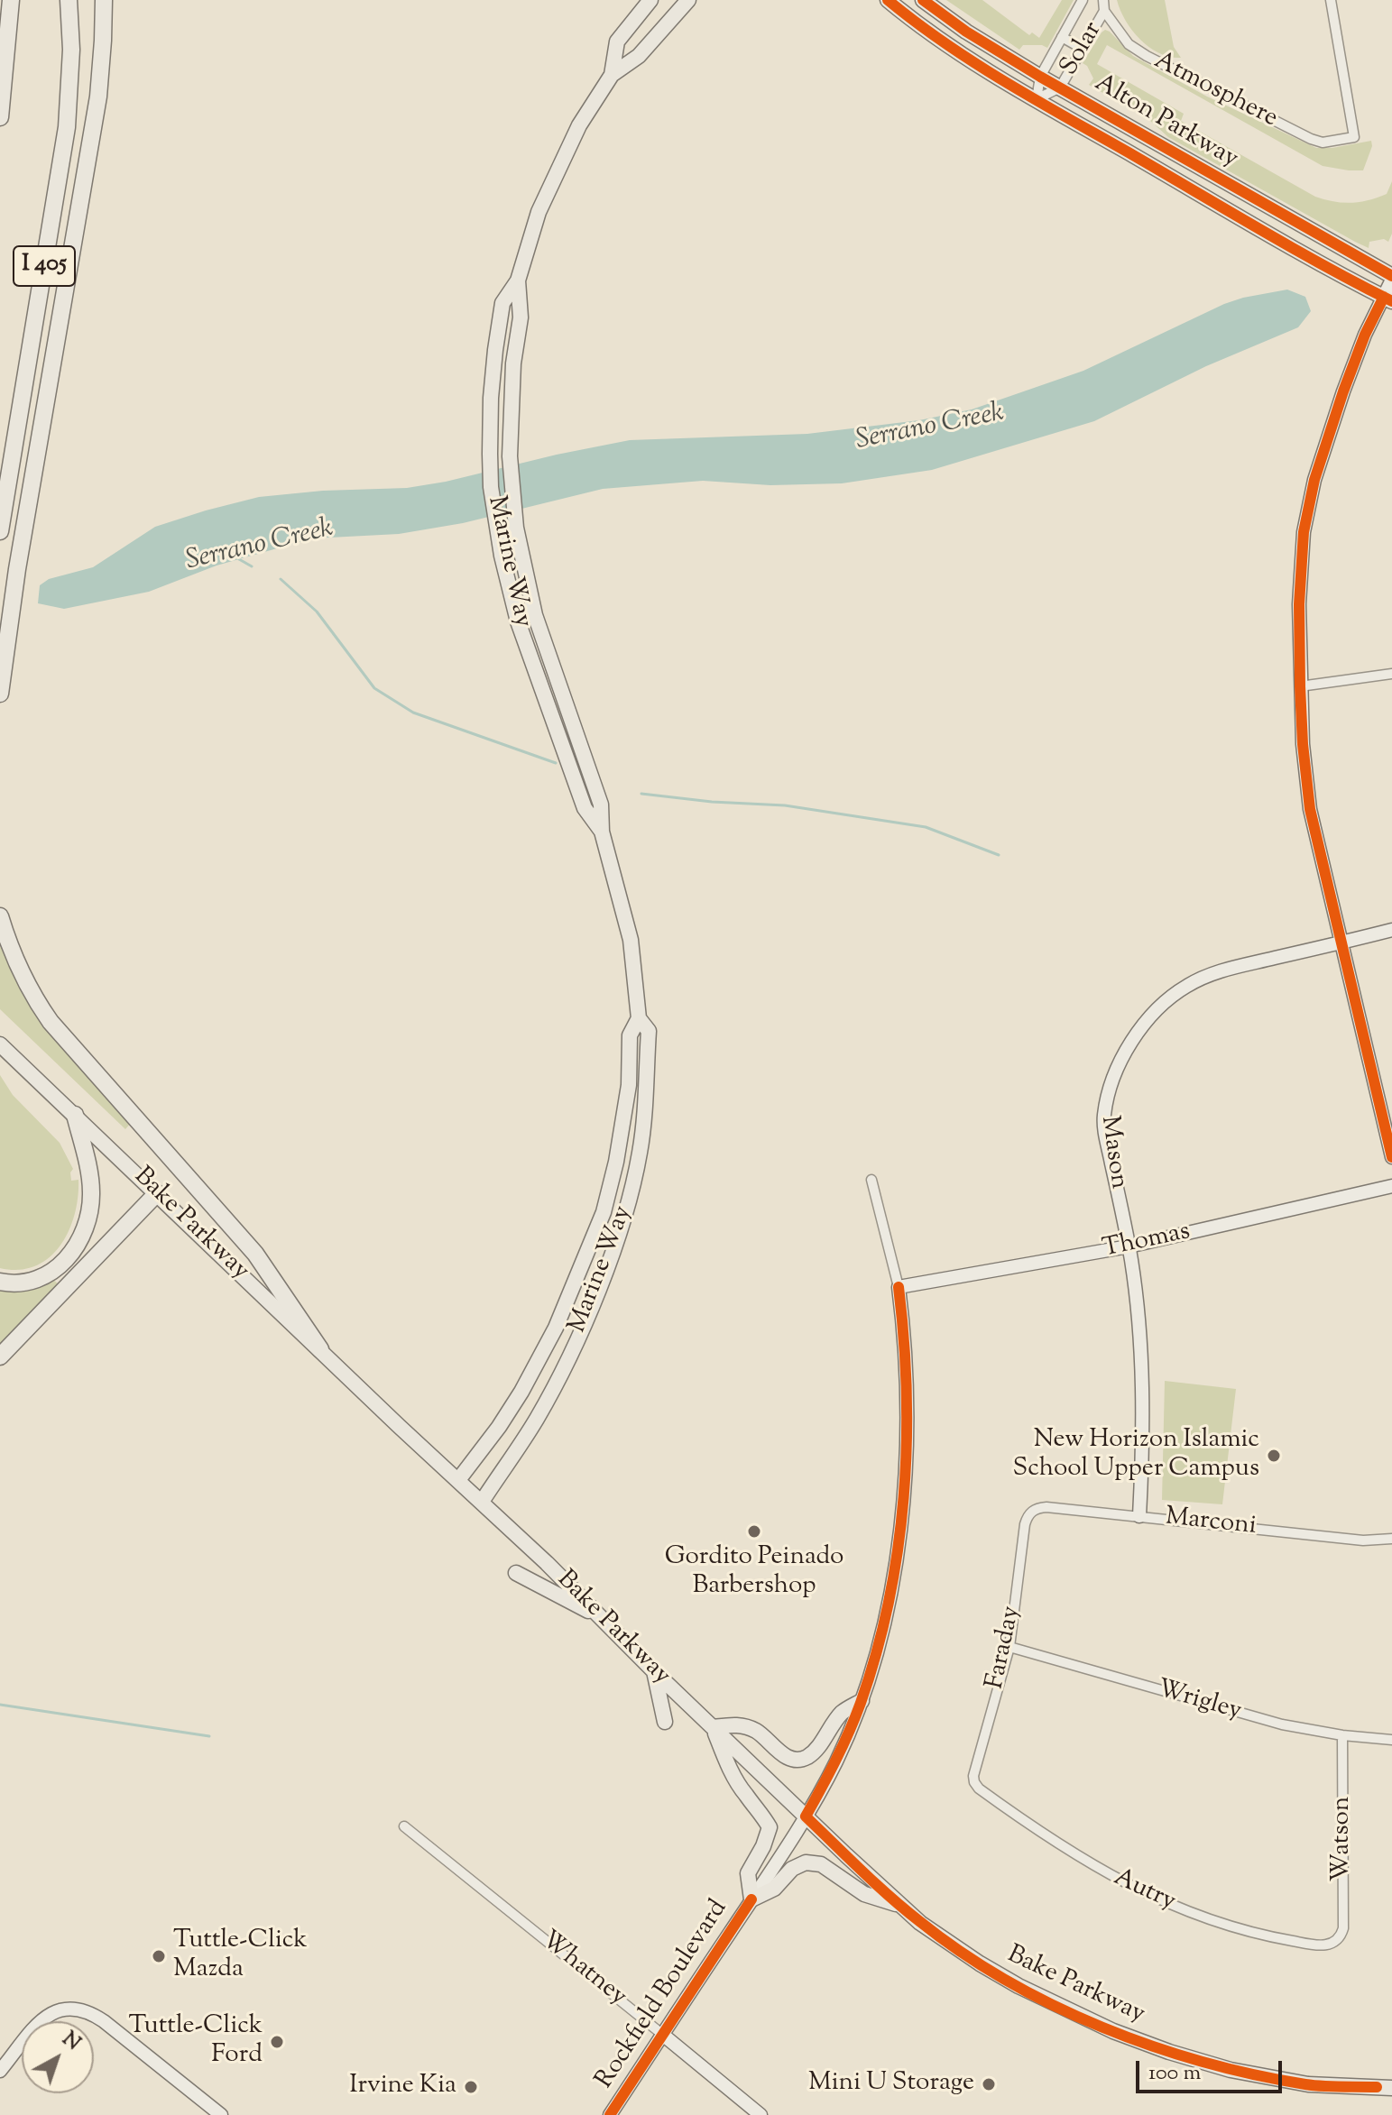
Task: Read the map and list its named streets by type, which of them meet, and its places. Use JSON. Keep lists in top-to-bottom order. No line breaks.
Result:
{"streets":{"highway":["I 405"],"main road":["Alton Parkway","Marine Way","Bake Parkway"],"street":["Solar","Atmosphere","Mason","Thomas","Marconi","Faraday","Wrigley","Watson","Autry","Whatney","Rockfield Boulevard"]},"crossings":[["Solar","Atmosphere"],["Solar","Alton Parkway"],["Marine Way","Bake Parkway"],["Mason","Thomas"],["Mason","Marconi"],["Bake Parkway","Rockfield Boulevard"],["Thomas","Rockfield Boulevard"],["Marconi","Faraday"],["Faraday","Wrigley"],["Faraday","Autry"],["Wrigley","Watson"],["Watson","Autry"],["Whatney","Rockfield Boulevard"]],"water":["Serrano Creek"],"places":["New Horizon Islamic School Upper Campus","Gordito Peinado Barbershop","Tuttle-Click Mazda","Tuttle-Click Ford","Mini U Storage","Irvine Kia"],"scale_bar":"100 m","north":"top right"}
